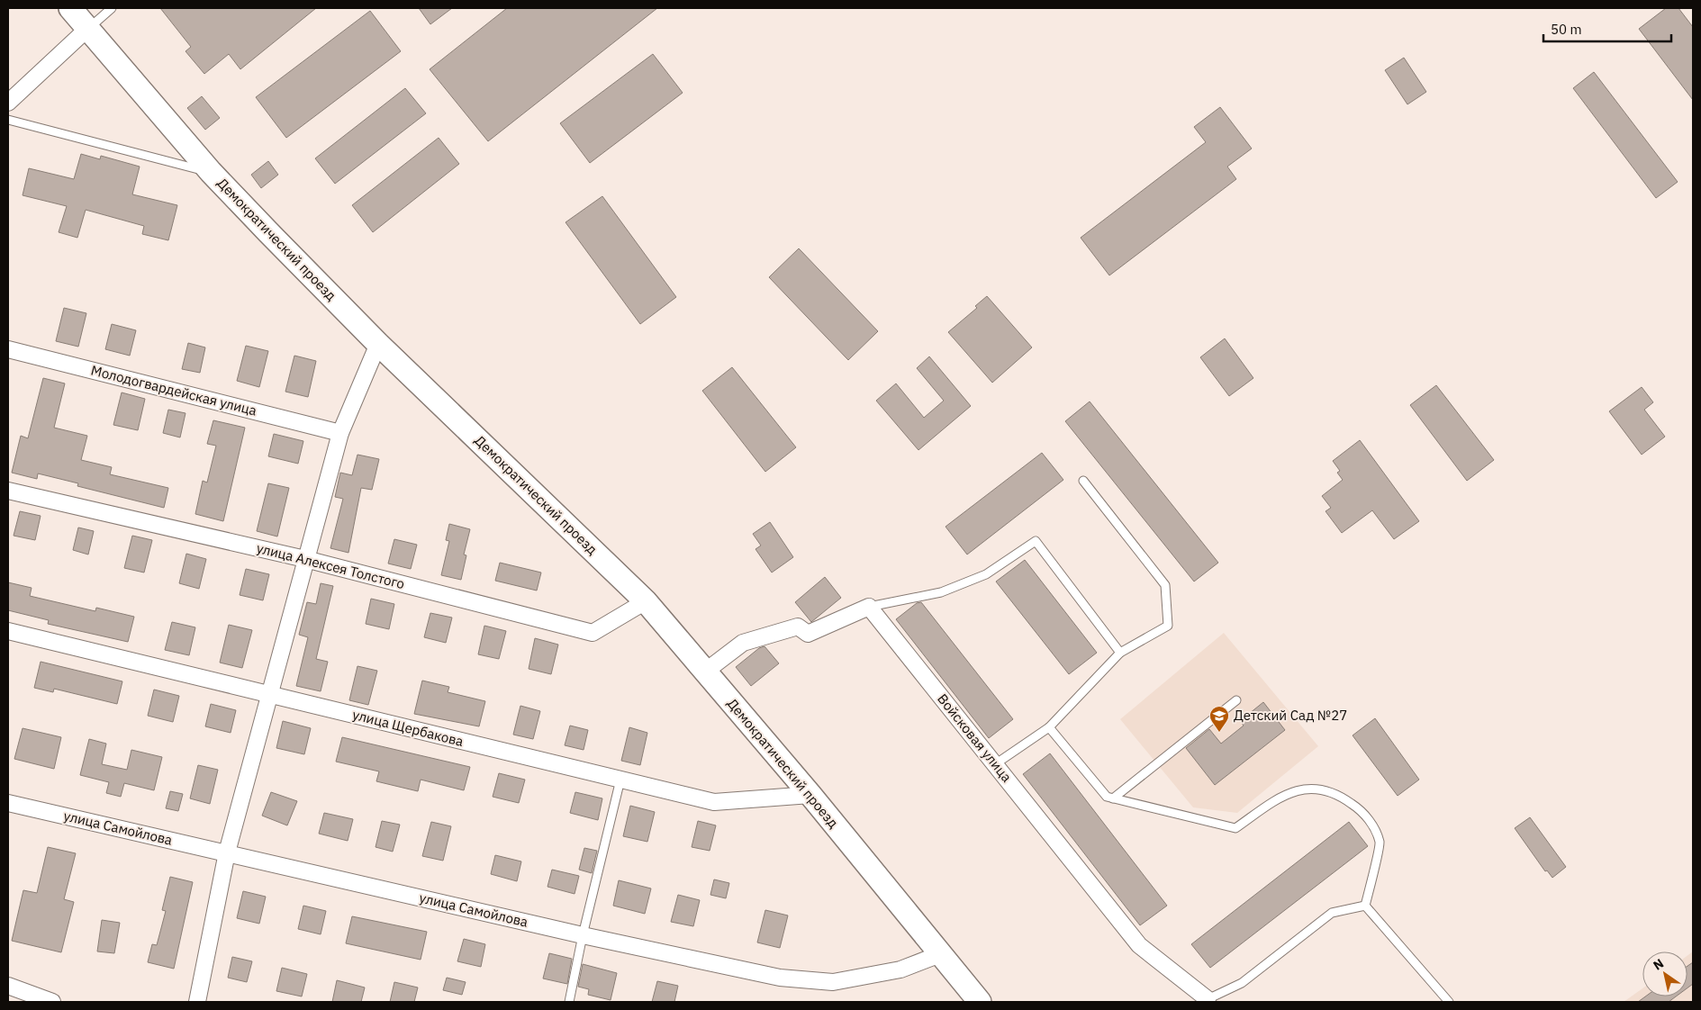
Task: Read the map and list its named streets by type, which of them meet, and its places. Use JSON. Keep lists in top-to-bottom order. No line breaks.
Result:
{"streets":{"main road":["Демократический проезд"],"street":["Молодогвардейская улица","улица Алексея Толстого","улица Щербакова","Войсковая улица","улица Самойлова"]},"crossings":[["Демократический проезд","улица Алексея Толстого"],["Демократический проезд","улица Щербакова"],["Демократический проезд","улица Самойлова"]],"places":{"school or university":["Детский Сад №27"]},"scale_bar":"50 m","north":"top left"}
